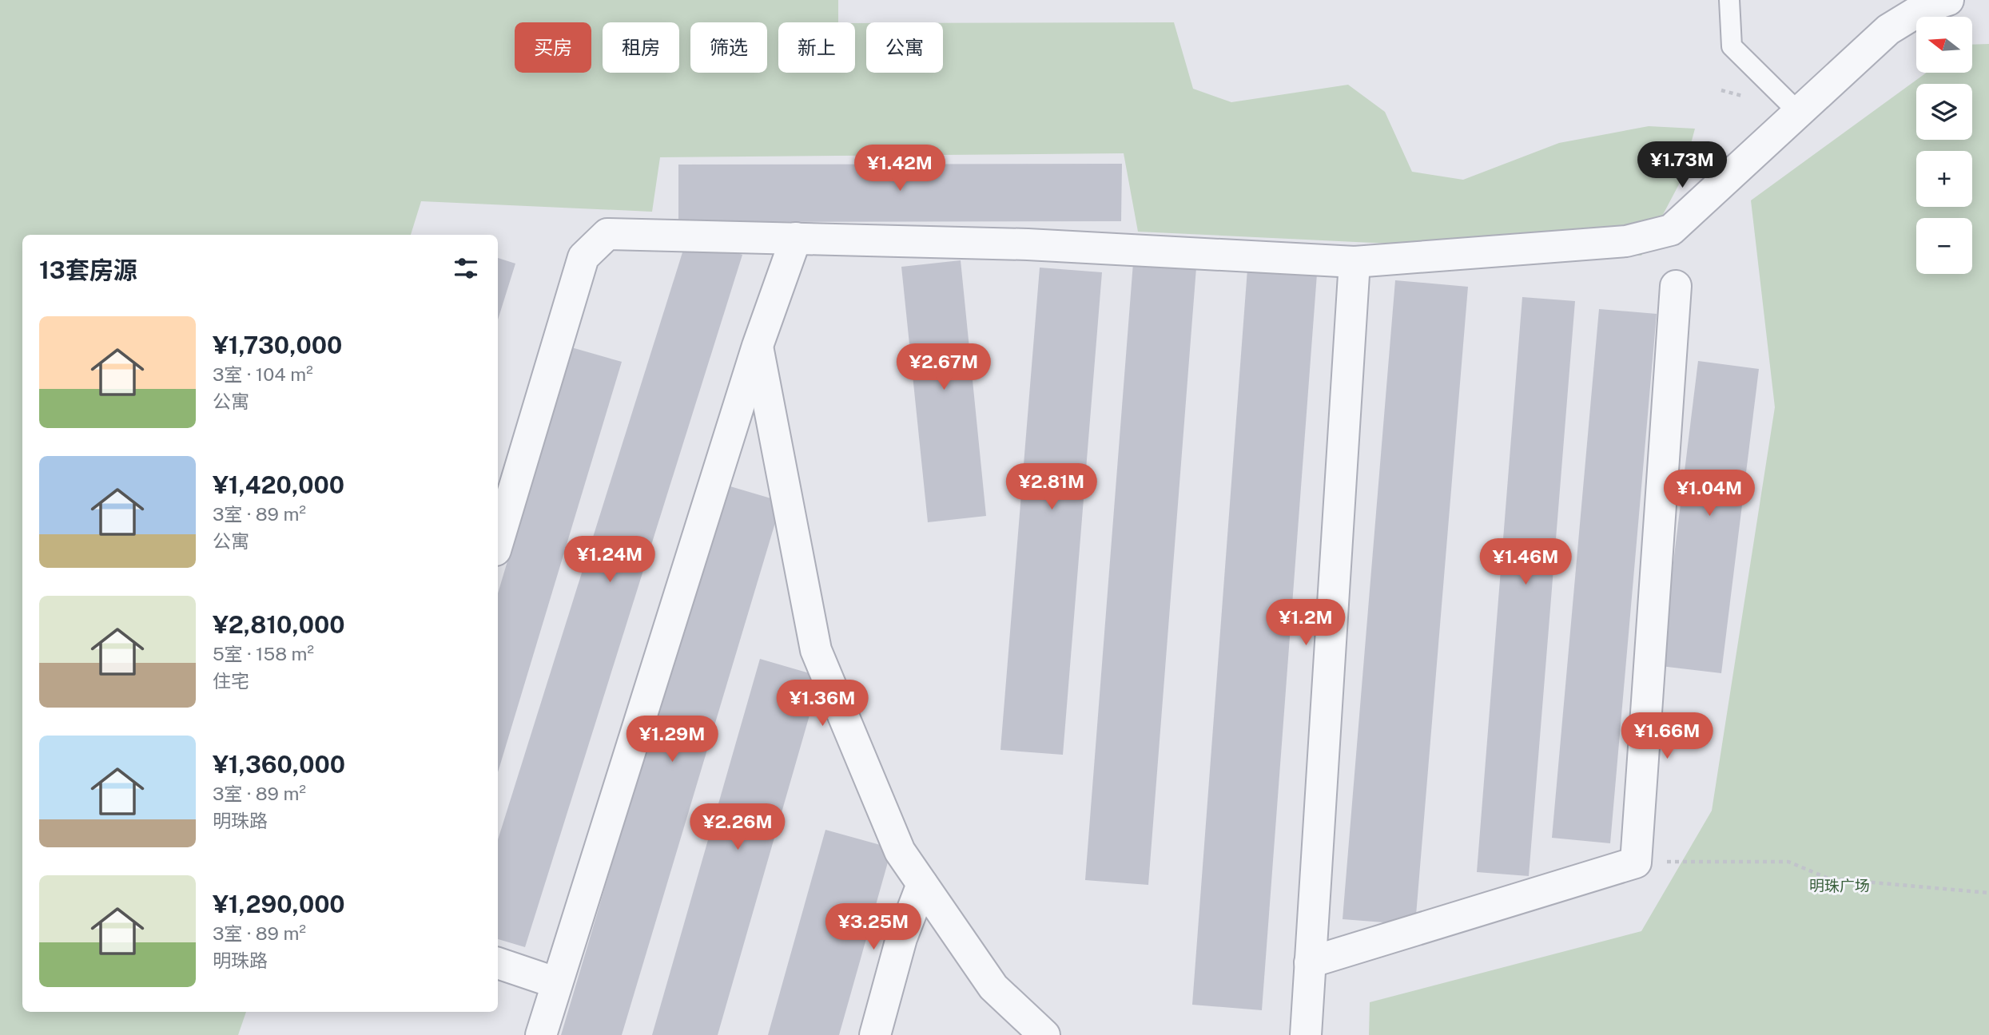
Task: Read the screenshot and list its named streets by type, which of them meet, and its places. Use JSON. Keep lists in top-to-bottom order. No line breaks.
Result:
{"parks":["明珠广场"],"north":"left","page":{"map_buttons":["+","−"],"chip":["买房","租房","筛选","新上","公寓"],"price":["¥1.73M","¥1.42M","¥2.67M","¥2.81M","¥1.04M","¥1.24M","¥1.46M","¥1.2M","¥1.36M","¥1.66M","¥1.29M","¥2.26M","¥3.25M"],"heading":"13套房源","list":[{"name":"¥1,730,000","note":"3室 · 104 m² · 公寓"},{"name":"¥1,420,000","note":"3室 · 89 m² · 公寓"},{"name":"¥2,810,000","note":"5室 · 158 m² · 住宅"},{"name":"¥1,360,000","note":"3室 · 89 m² · 明珠路"},{"name":"¥1,290,000","note":"3室 · 89 m² · 明珠路"}]}}
